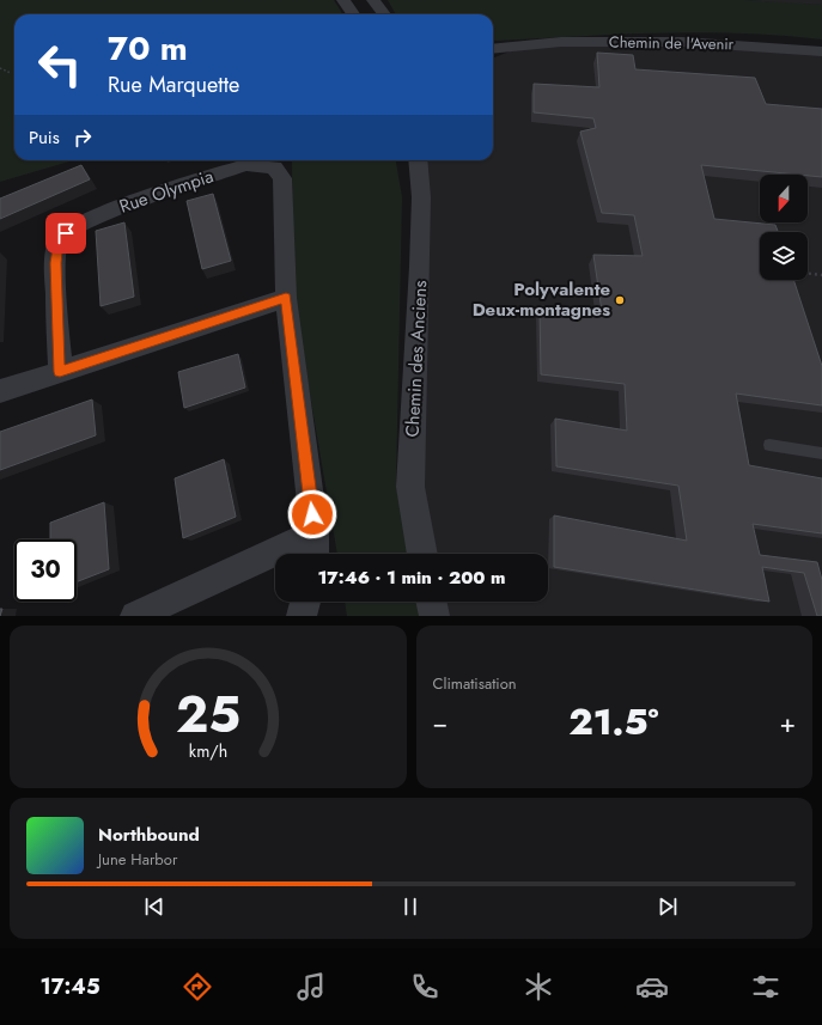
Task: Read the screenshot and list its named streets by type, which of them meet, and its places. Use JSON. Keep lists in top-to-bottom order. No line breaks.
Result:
{"streets":{"street":["Chemin de l'Avenir","Rue Olympia","Chemin des Anciens"]},"places":["Polyvalente Deux-montagnes"],"north":"bottom","page":{"turn":["70 m","Rue Marquette"],"then":"Puis","limit":"30","trip":"17:46 · 1 min · 200 m","tile":"Climatisation","heat":["−","21.5°","+"],"song":["Northbound","June Harbor"],"tabs":"17:45","gauge":["25","km/h"]}}
